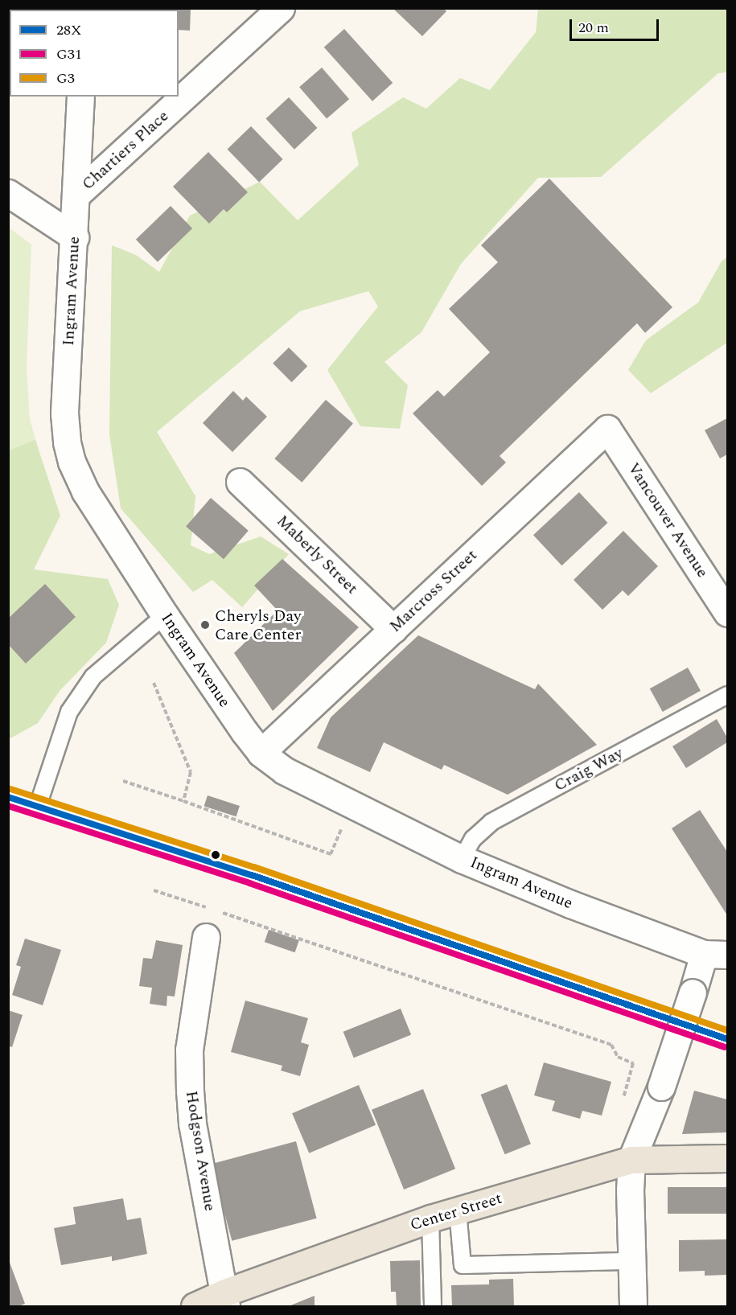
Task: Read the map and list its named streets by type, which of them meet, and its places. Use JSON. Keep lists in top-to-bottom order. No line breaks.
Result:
{"streets":{"main road":["Center Street"],"street":["Chartiers Place","Ingram Avenue","Vancouver Avenue","Maberly Street","Marcross Street","Hodgson Avenue"],"lane":["Craig Way"]},"crossings":[["Chartiers Place","Ingram Avenue"],["Ingram Avenue","Marcross Street"],["Ingram Avenue","Craig Way"],["Vancouver Avenue","Marcross Street"],["Maberly Street","Marcross Street"],["Hodgson Avenue","Center Street"]],"places":["Cheryls Day Care Center"],"lines":["transit line G3","transit line 28X","transit line G31"],"legend":["28X","G31","G3"],"scale_bar":"20 m"}
